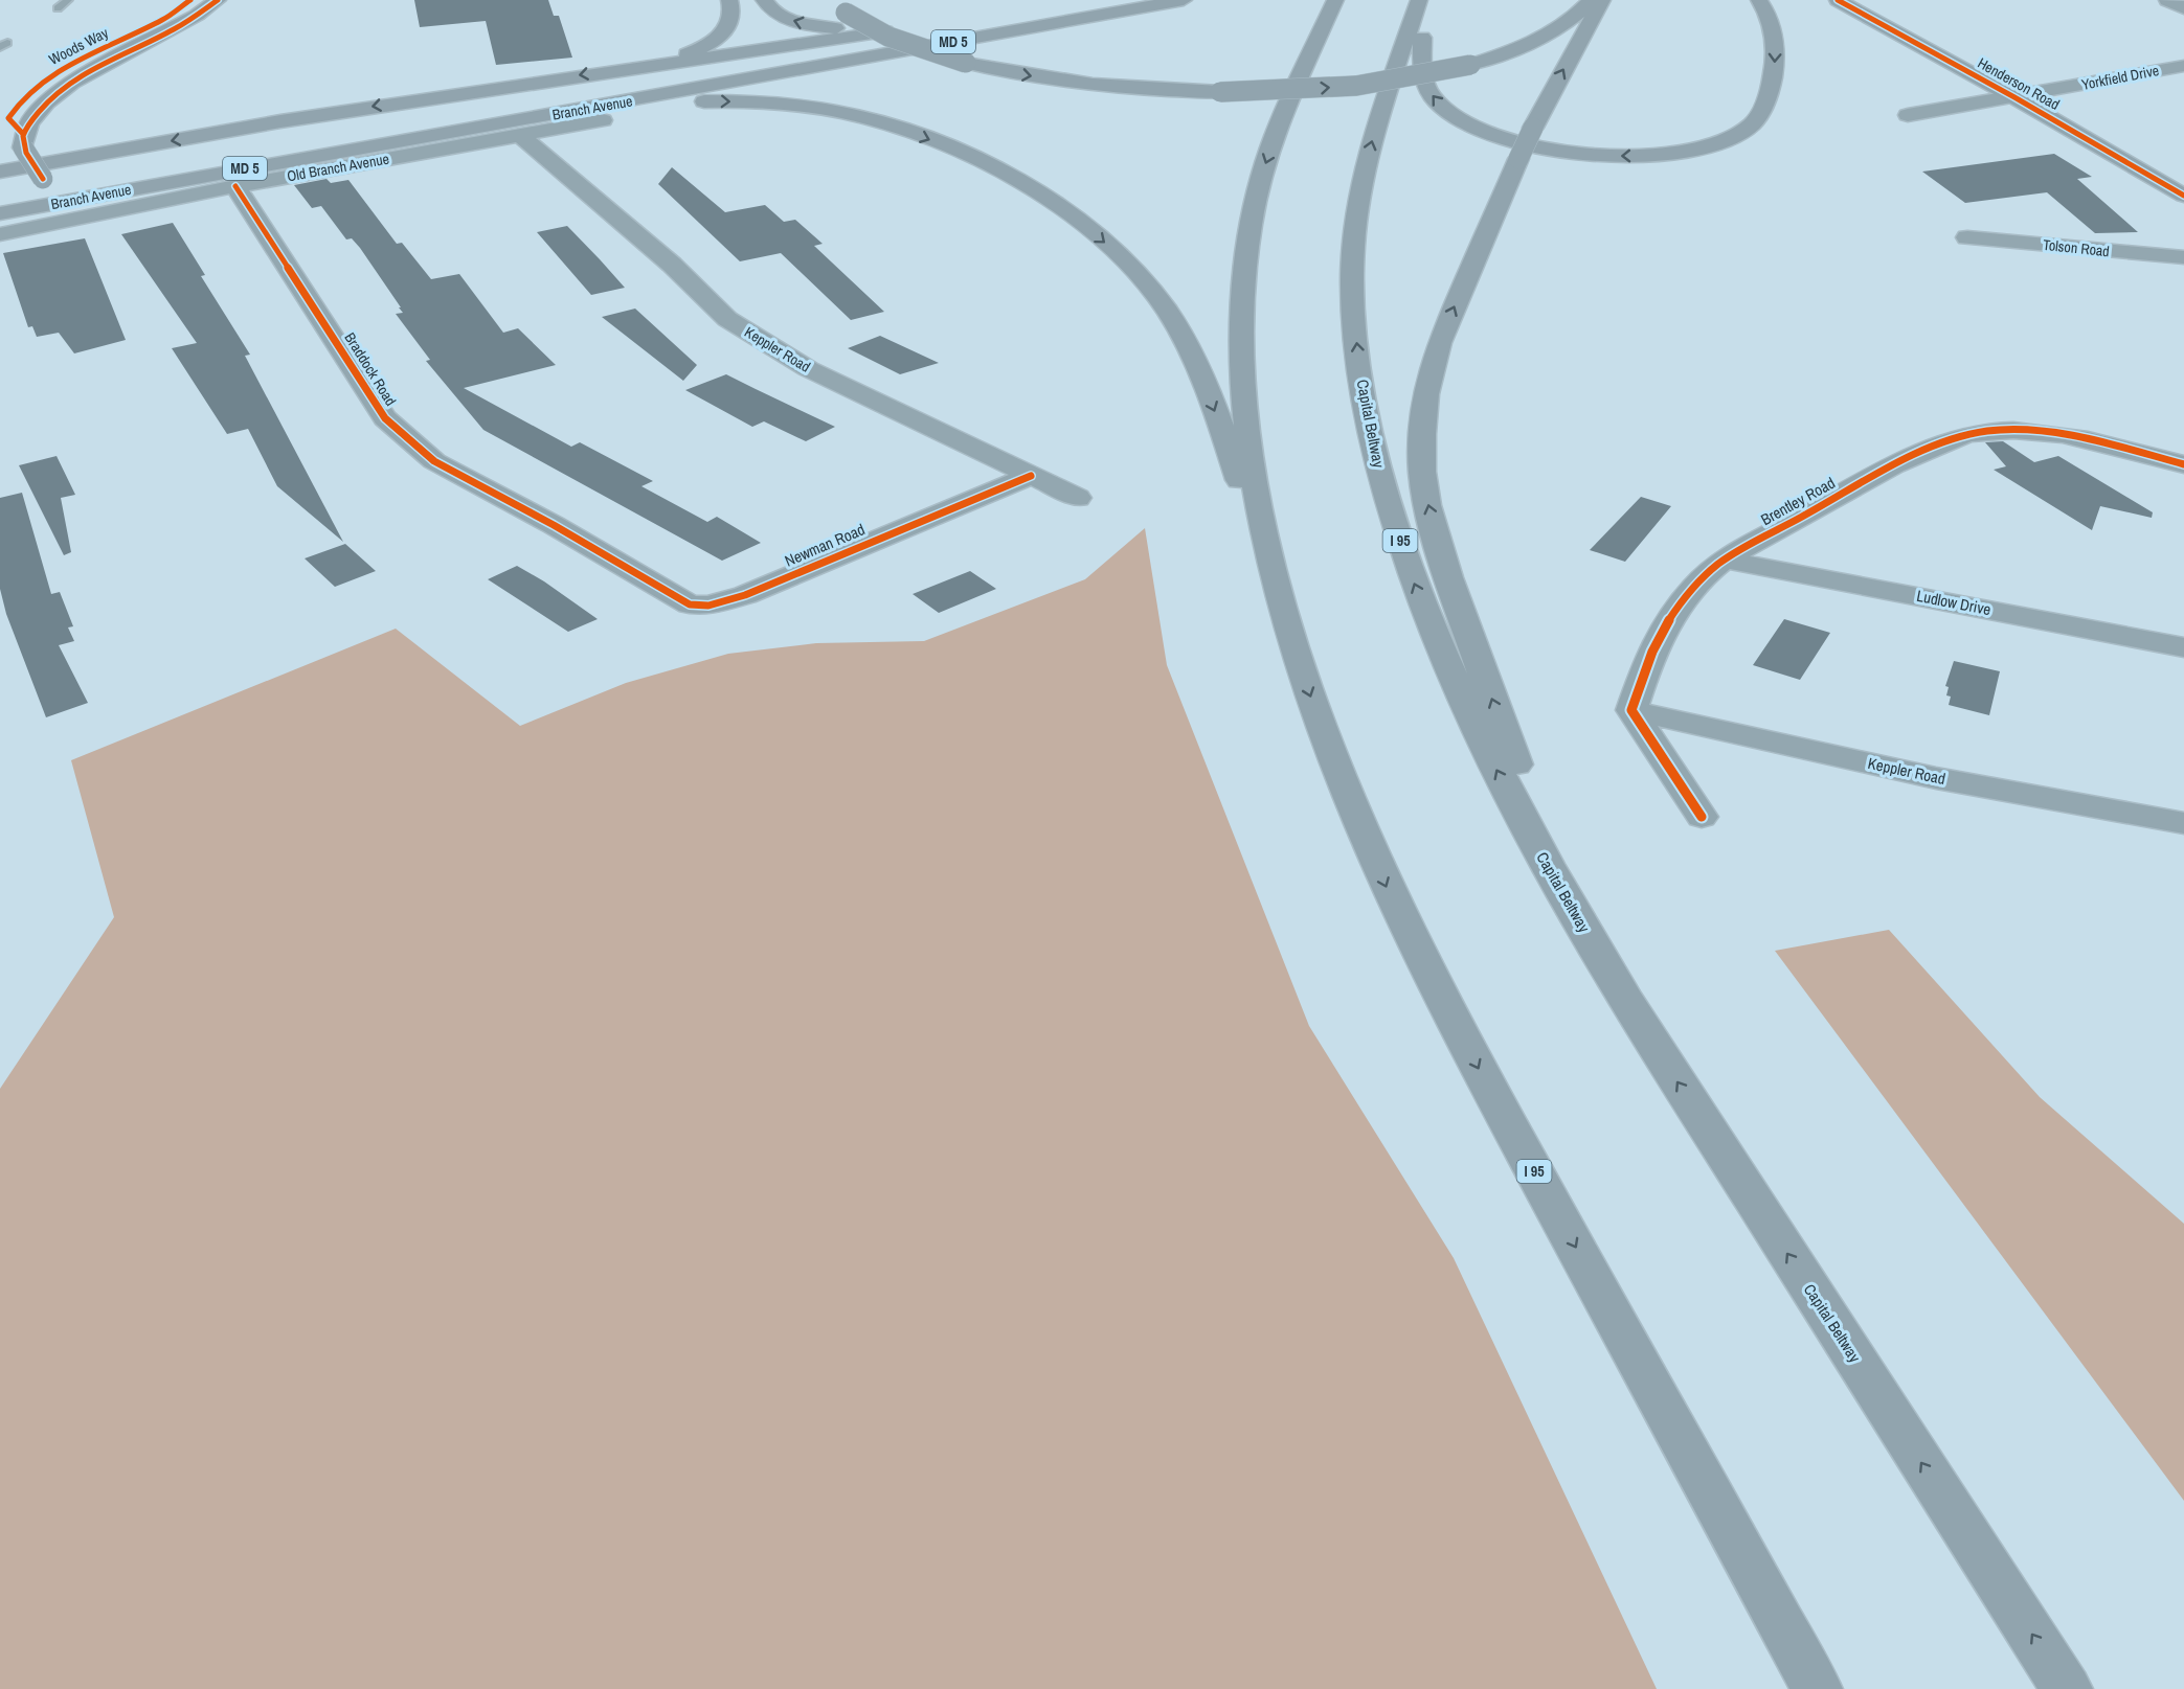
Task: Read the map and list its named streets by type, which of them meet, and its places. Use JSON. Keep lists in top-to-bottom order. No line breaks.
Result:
{"streets":{"highway":["MD 5","Branch Avenue","Capital Beltway","I 95"],"street":["Woods Way","Yorkfield Drive","Henderson Road","Old Branch Avenue","Tolson Road","Keppler Road","Braddock Road","Brentley Road","Newman Road","Ludlow Drive"]},"crossings":[["Yorkfield Drive","Henderson Road"],["Old Branch Avenue","Keppler Road"],["Old Branch Avenue","Braddock Road"],["Keppler Road","Brentley Road"],["Keppler Road","Newman Road"],["Braddock Road","Newman Road"],["Brentley Road","Ludlow Drive"]]}
